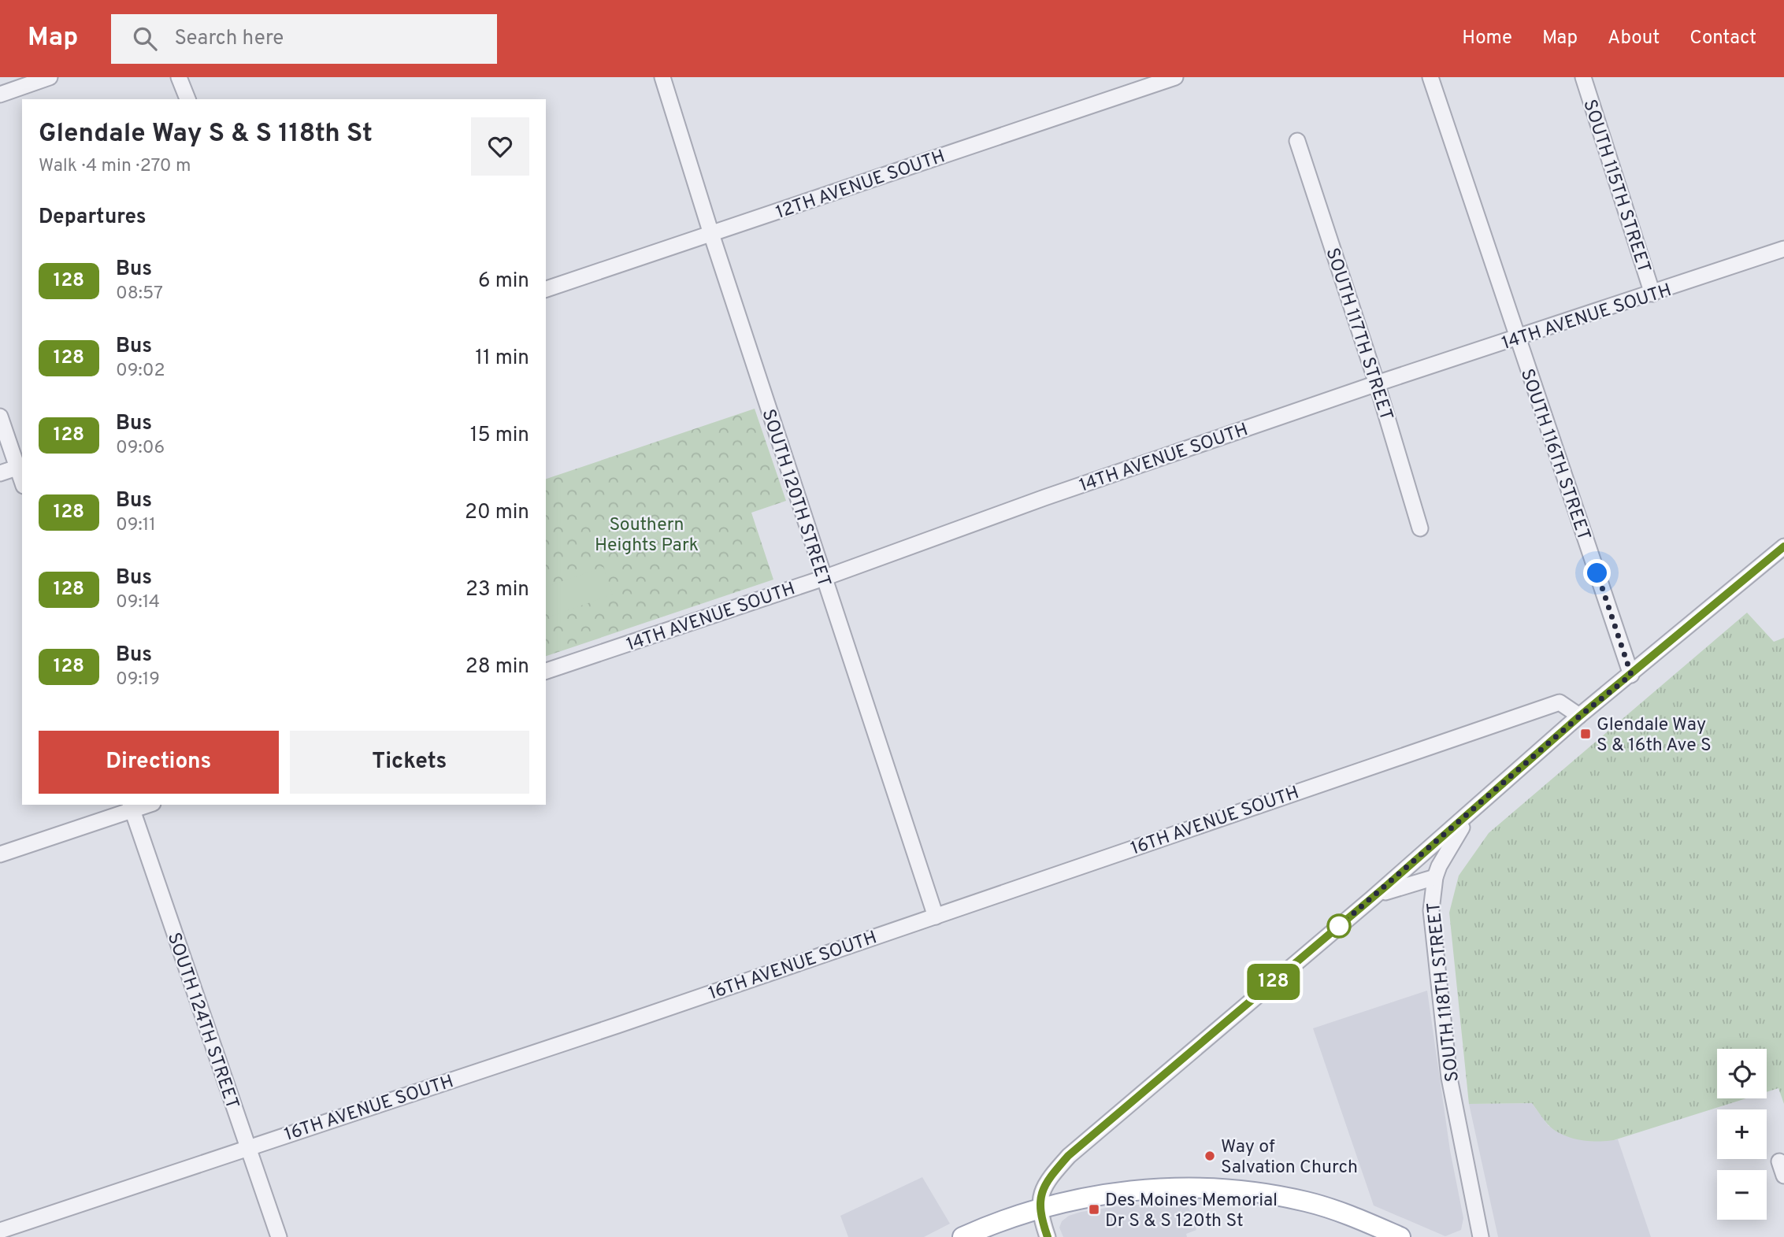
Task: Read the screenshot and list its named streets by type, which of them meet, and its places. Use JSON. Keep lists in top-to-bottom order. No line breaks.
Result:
{"streets":{"street":["12TH AVENUE SOUTH","SOUTH 115TH STREET","14TH AVENUE SOUTH","SOUTH 117TH STREET","SOUTH 116TH STREET","SOUTH 120TH STREET","16TH AVENUE SOUTH","SOUTH 118TH STREET","SOUTH 124TH STREET"]},"crossings":[["12TH AVENUE SOUTH","SOUTH 120TH STREET"],["SOUTH 115TH STREET","14TH AVENUE SOUTH"],["14TH AVENUE SOUTH","SOUTH 117TH STREET"],["14TH AVENUE SOUTH","SOUTH 116TH STREET"],["14TH AVENUE SOUTH","SOUTH 120TH STREET"],["SOUTH 120TH STREET","16TH AVENUE SOUTH"],["16TH AVENUE SOUTH","SOUTH 124TH STREET"]],"parks":["Southern Heights Park"],"places":{"transit":["Glendale Way S & 16th Ave S","Des Moines Memorial Dr S & S 120th St"],"other":["Way of Salvation Church"]},"lines":["bus line 128"],"page":{"header":"Map","search":"Search here","nav":["Home","Map","About","Contact"],"on_map":"128","heading":[["Glendale Way S & S 118th St","Walk · 4 min · 270 m"],"Departures"],"list":[{"mark":"128","name":"Bus","note":"08:57","value":"6 min"},{"mark":"128","name":"Bus","note":"09:02","value":"11 min"},{"mark":"128","name":"Bus","note":"09:06","value":"15 min"},{"mark":"128","name":"Bus","note":"09:11","value":"20 min"},{"mark":"128","name":"Bus","note":"09:14","value":"23 min"},{"mark":"128","name":"Bus","note":"09:19","value":"28 min"}],"buttons":["Directions","Tickets"],"map_buttons":["+","−"]}}
